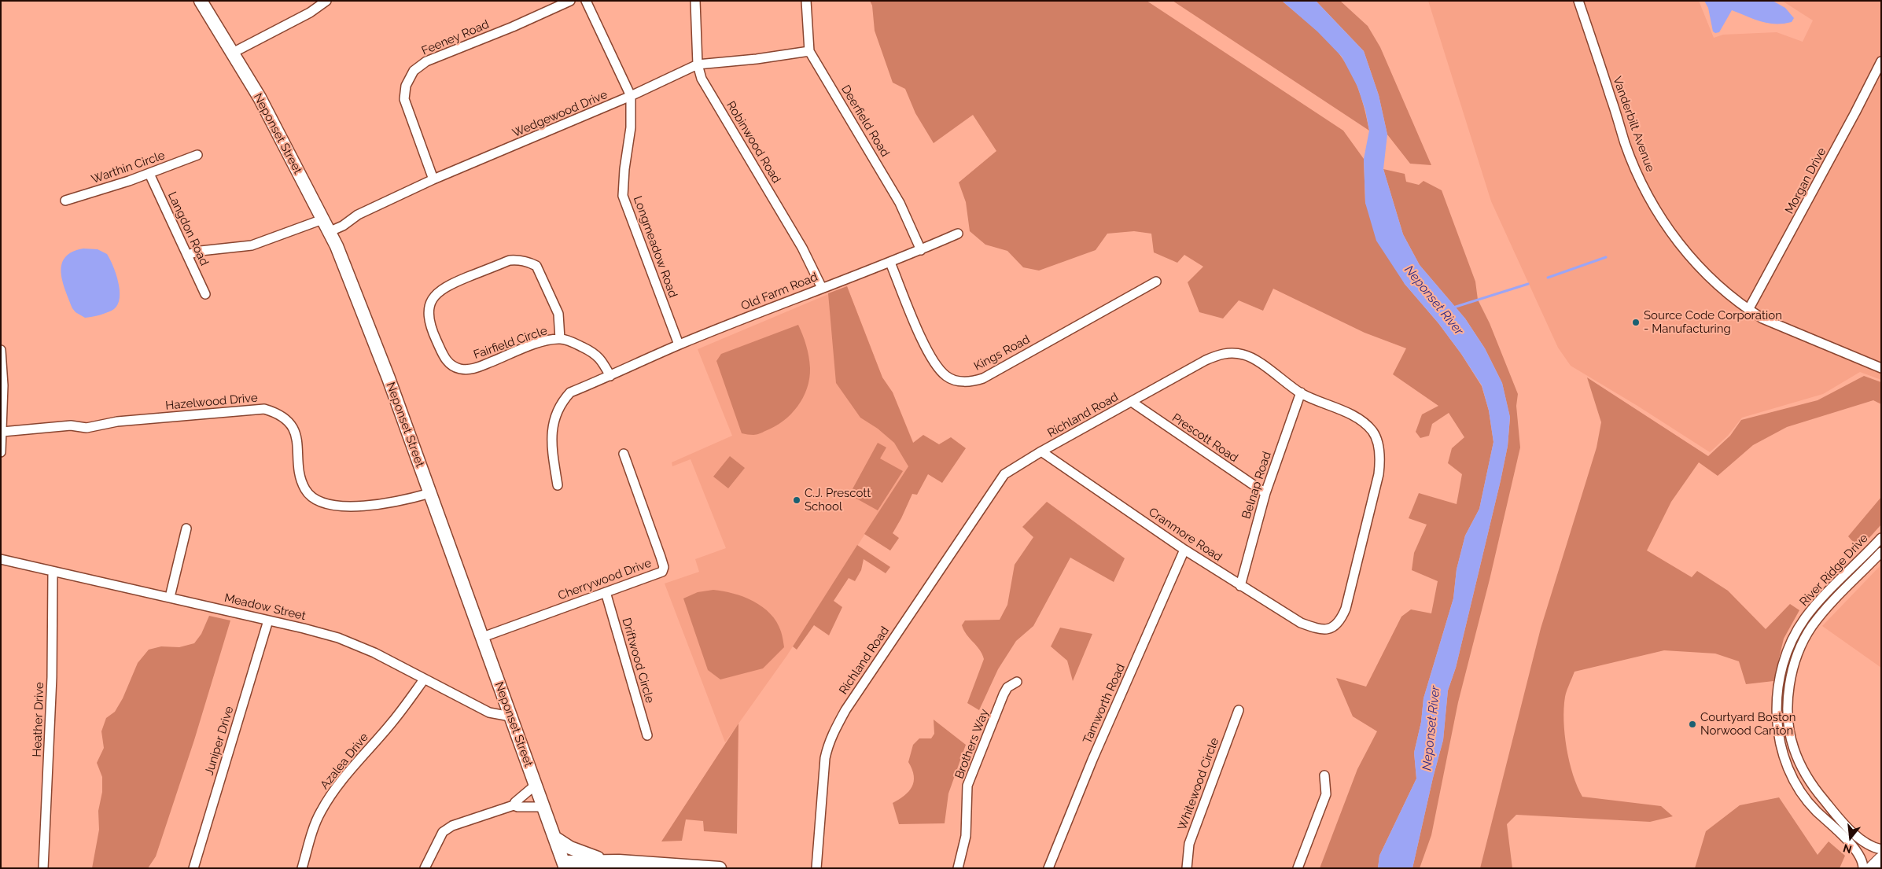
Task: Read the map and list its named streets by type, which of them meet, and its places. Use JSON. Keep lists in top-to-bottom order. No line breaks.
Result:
{"streets":{"main road":["Neponset Street"],"street":["Feeney Road","Wedgewood Drive","Deerfield Road","Vanderbilt Avenue","Robinwood Road","Warthin Circle","Morgan Drive","Langdon Road","Longmeadow Road","Old Farm Road","Fairfield Circle","Kings Road","Hazelwood Drive","Richland Road","Prescott Road","Belnap Road","Cranmore Road","River Ridge Drive","Cherrywood Drive","Meadow Street","Driftwood Circle","Tamworth Road","Heather Drive","Juniper Drive","Brothers Way","Azalea Drive","Whitewood Circle"]},"crossings":[["Feeney Road","Wedgewood Drive"],["Wedgewood Drive","Deerfield Road"],["Wedgewood Drive","Neponset Street"],["Wedgewood Drive","Robinwood Road"],["Wedgewood Drive","Longmeadow Road"],["Deerfield Road","Old Farm Road"],["Vanderbilt Avenue","Morgan Drive"],["Neponset Street","Hazelwood Drive"],["Neponset Street","Cherrywood Drive"],["Neponset Street","Meadow Street"],["Robinwood Road","Old Farm Road"],["Warthin Circle","Langdon Road"],["Longmeadow Road","Old Farm Road"],["Old Farm Road","Fairfield Circle"],["Old Farm Road","Kings Road"],["Richland Road","Prescott Road"],["Richland Road","Belnap Road"],["Richland Road","Cranmore Road"],["Prescott Road","Belnap Road"],["Belnap Road","Cranmore Road"],["Cranmore Road","Tamworth Road"],["Cherrywood Drive","Driftwood Circle"],["Meadow Street","Heather Drive"],["Meadow Street","Juniper Drive"],["Meadow Street","Azalea Drive"]],"water":["Neponset River"],"places":["Source Code Corporation - Manufacturing","C.J. Prescott School","Courtyard Boston Norwood Canton"],"north":"bottom"}
